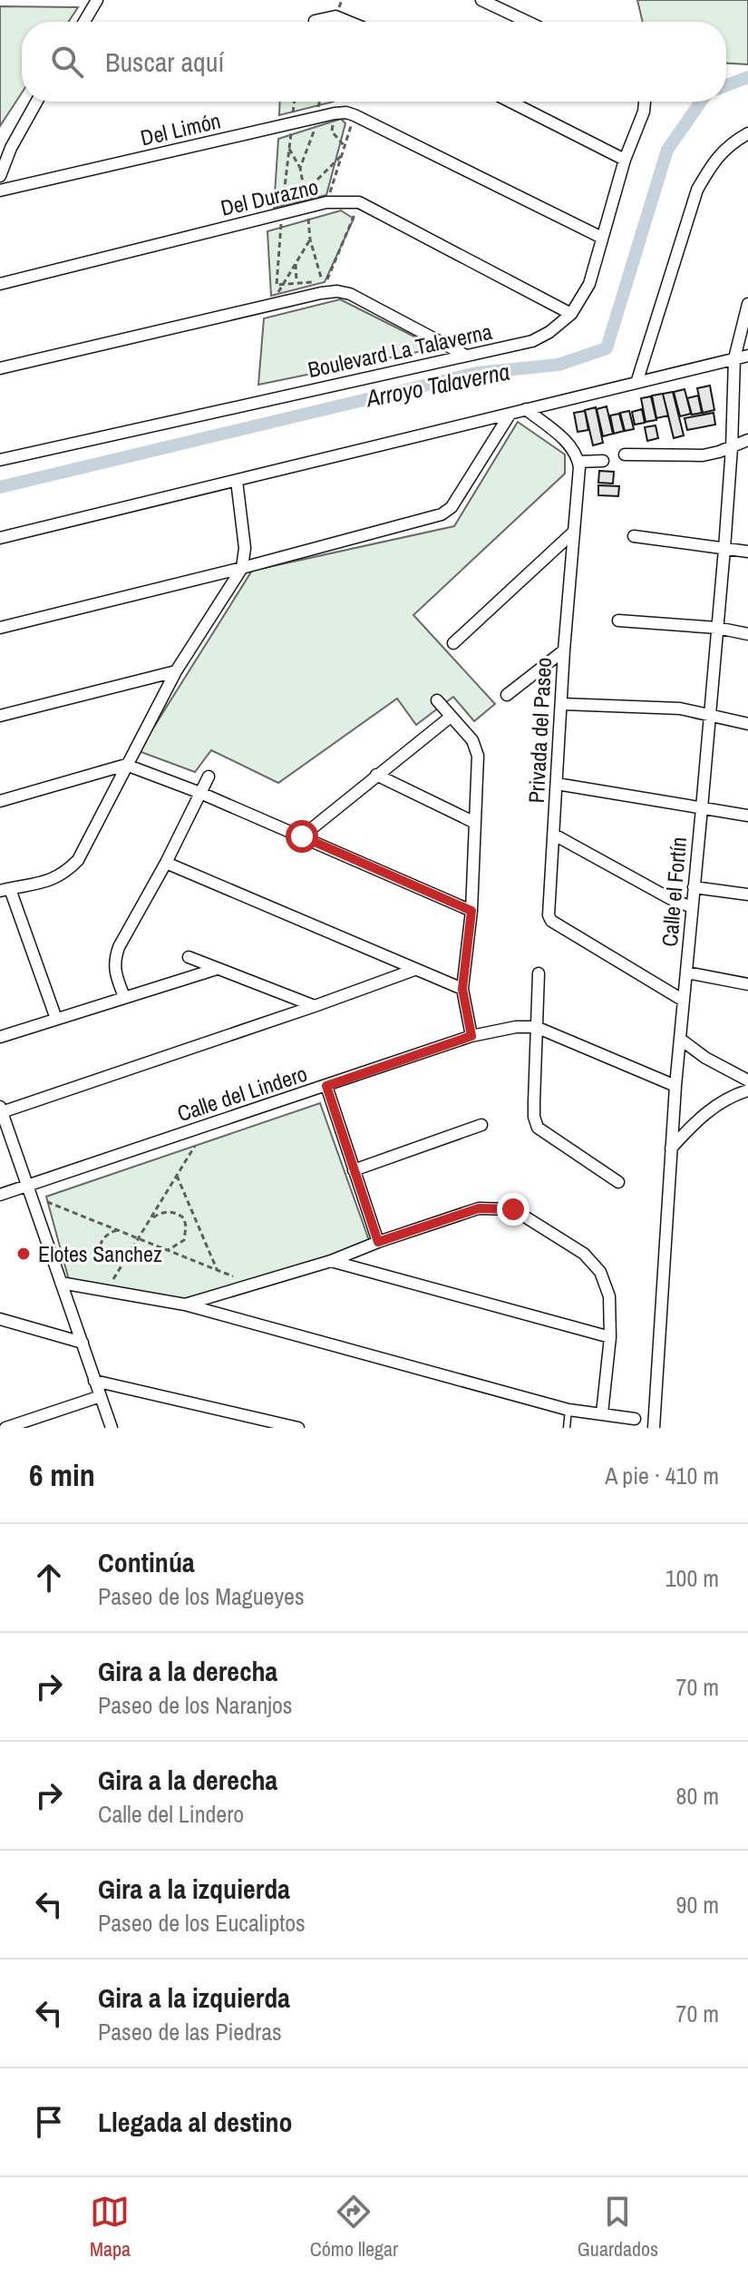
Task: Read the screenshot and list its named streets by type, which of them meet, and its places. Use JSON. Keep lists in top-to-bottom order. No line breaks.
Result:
{"streets":{"street":["Del Limón","Del Durazno","Boulevard La Talaverna","Privada del Paseo","Calle el Fortín","Calle del Lindero"]},"crossings":[["Del Durazno","Boulevard La Talaverna"],["Privada del Paseo","Calle el Fortín"],["Calle el Fortín","Calle del Lindero"]],"water":["Arroyo Talaverna"],"places":["Elotes Sanchez"],"page":{"search":"Buscar aquí","heading":["6 min","A pie · 410 m"],"list":[["Continúa","Paseo de los Magueyes","100 m"],["Gira a la derecha","Paseo de los Naranjos","70 m"],["Gira a la derecha","Calle del Lindero","80 m"],["Gira a la izquierda","Paseo de los Eucaliptos","90 m"],["Gira a la izquierda","Paseo de las Piedras","70 m"],"Llegada al destino"],"nav":["Mapa","Cómo llegar","Guardados"]}}
